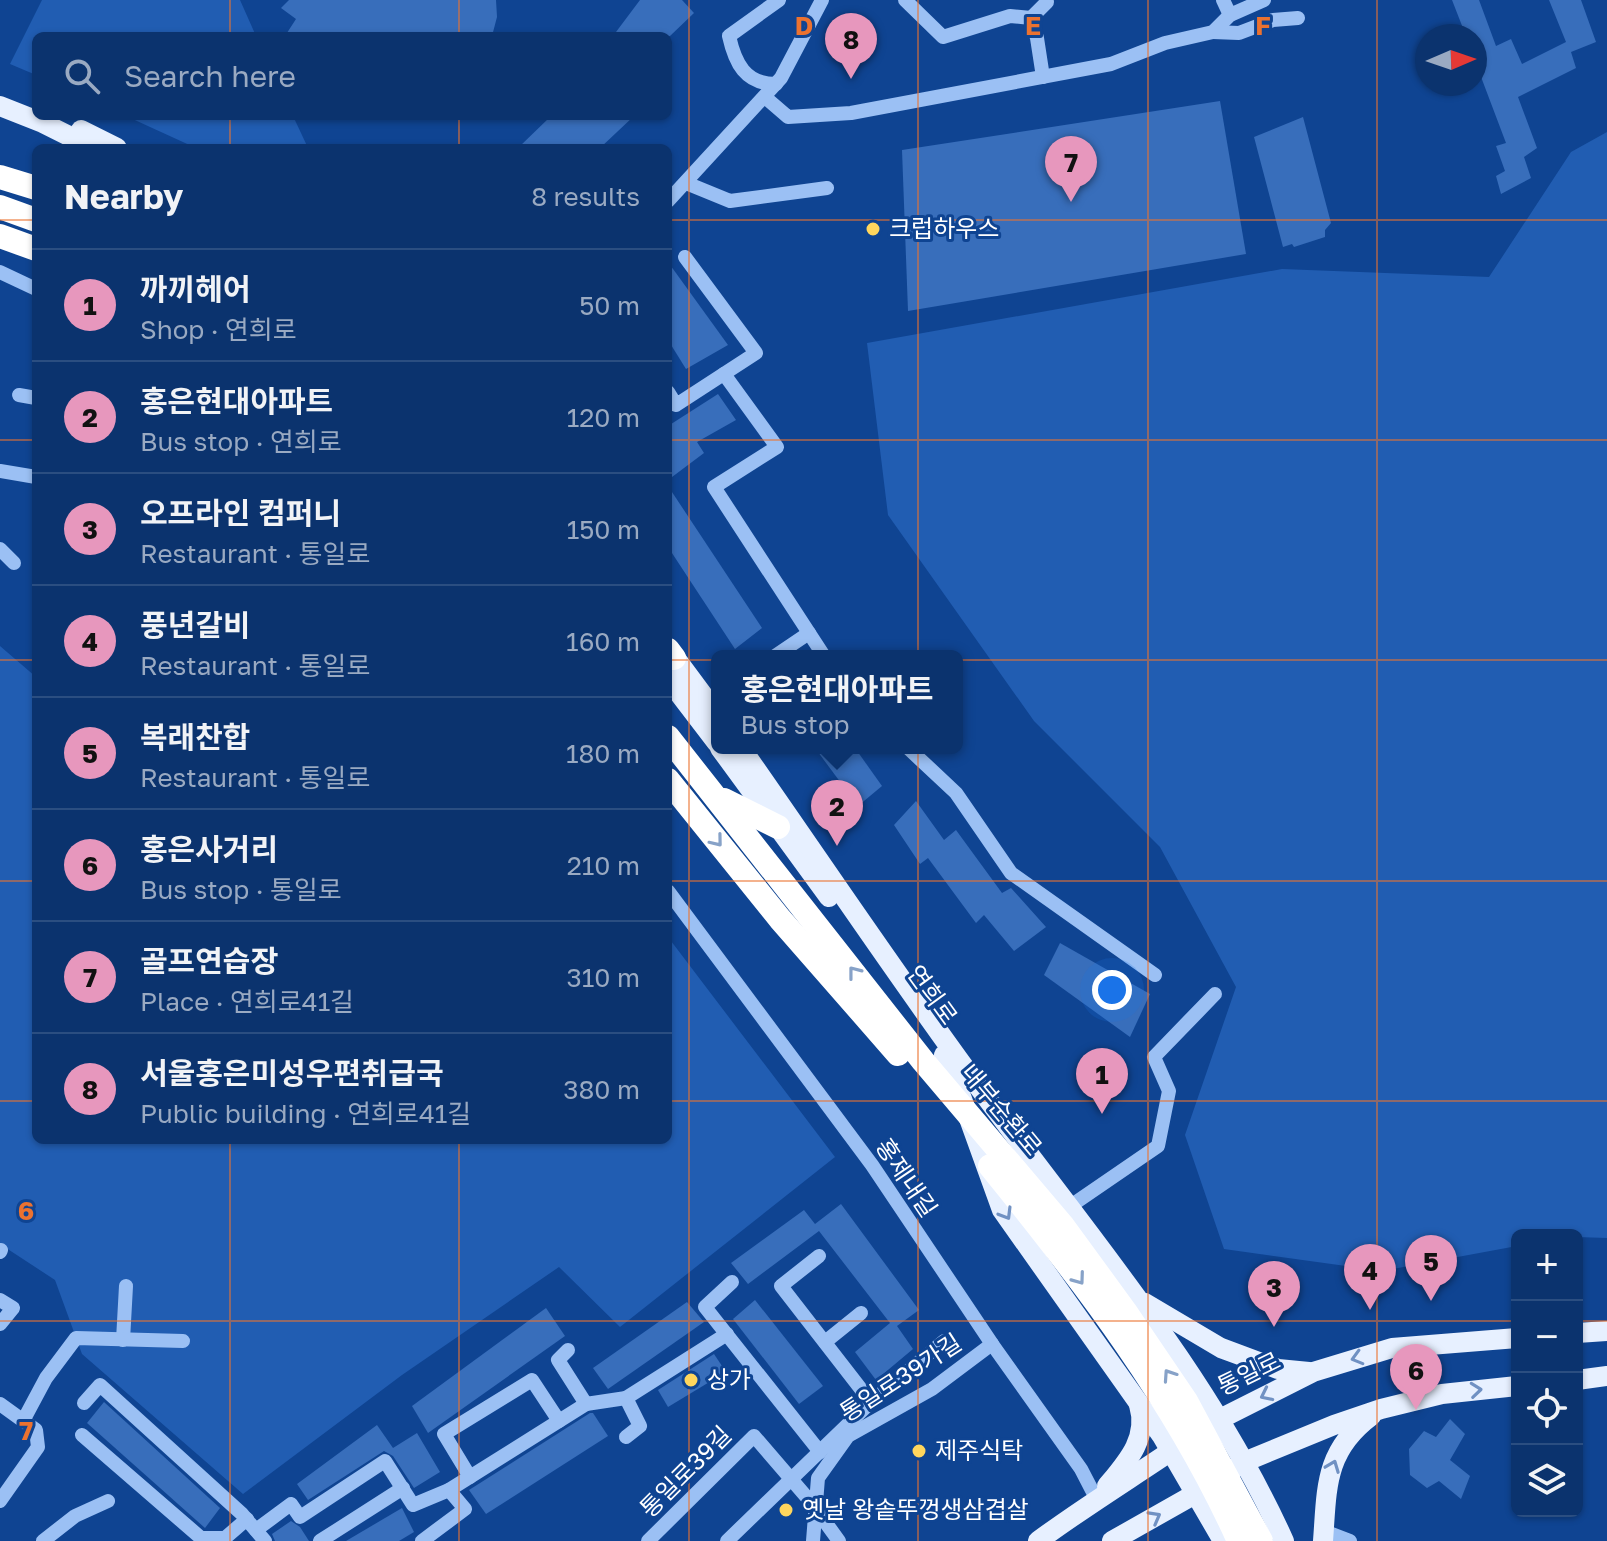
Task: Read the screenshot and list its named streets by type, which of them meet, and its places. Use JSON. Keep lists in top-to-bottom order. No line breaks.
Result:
{"streets":{"highway":["내부순환로"],"main road":["연희로","통일로"],"street":["홍제내길","통일로39가길","통일로39길"]},"crossings":[["연희로","통일로"],["홍제내길","통일로"],["홍제내길","통일로39가길"]],"places":["크럽하우스","상가","제주식탁","옛날 왕솥뚜껑생삼겹살"],"north":"right","page":{"pins":["8","7","2","1","5","4","3","6"],"search":"Search here","heading":["Nearby","8 results"],"list":[{"mark":"1","name":"까끼헤어","note":"Shop · 연희로","value":"50 m"},{"mark":"2","name":"홍은현대아파트","note":"Bus stop · 연희로","value":"120 m"},{"mark":"3","name":"오프라인 컴퍼니","note":"Restaurant · 통일로","value":"150 m"},{"mark":"4","name":"풍년갈비","note":"Restaurant · 통일로","value":"160 m"},{"mark":"5","name":"복래찬합","note":"Restaurant · 통일로","value":"180 m"},{"mark":"6","name":"홍은사거리","note":"Bus stop · 통일로","value":"210 m"},{"mark":"7","name":"골프연습장","note":"Place · 연희로41길","value":"310 m"},{"mark":"8","name":"서울홍은미성우편취급국","note":"Public building · 연희로41길","value":"380 m"}],"popup":["홍은현대아파트","Bus stop"],"map_buttons":["+","−"]},"grid":{"columns":["D","E","F"],"rows":["6","7"]}}
